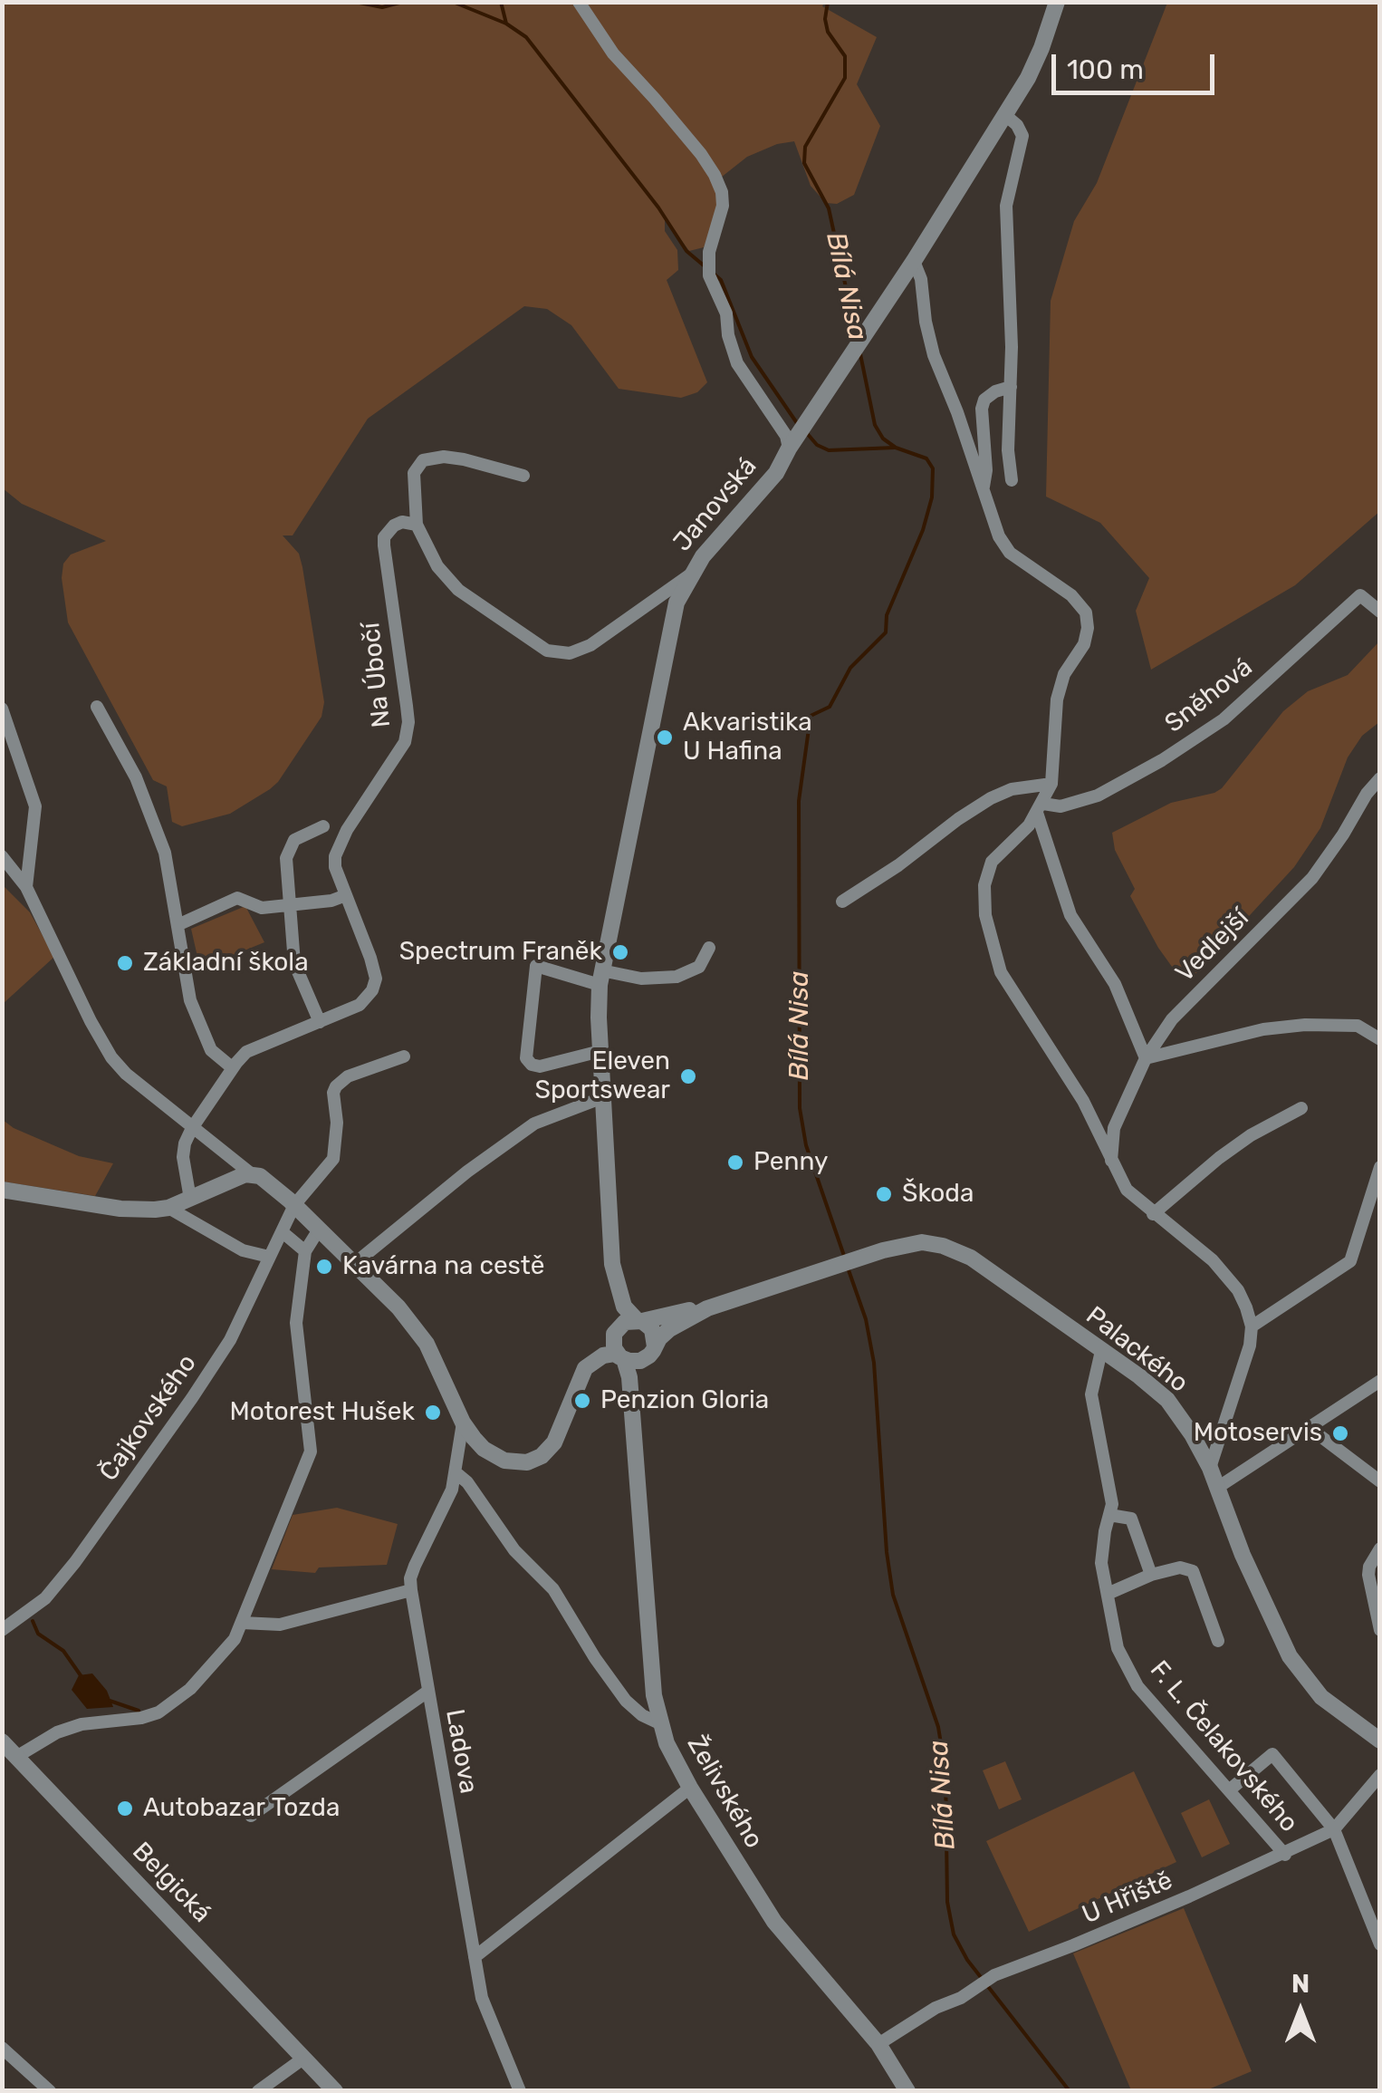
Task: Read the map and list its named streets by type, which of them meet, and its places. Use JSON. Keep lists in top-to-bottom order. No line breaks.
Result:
{"streets":{"street":["Janovská","Na Úbočí","Sněhová","Vedlejší","Palackého","Čajkovského","F. L. Čelakovského","Ladova","Želivského","Belgická","U Hřiště"]},"crossings":[["Janovská","Palackého"],["Janovská","Želivského"],["Palackého","F. L. Čelakovského"],["Palackého","Želivského"],["F. L. Čelakovského","U Hřiště"],["Želivského","U Hřiště"]],"water":["Bílá Nisa"],"places":["Akvaristika U Hafina","Spectrum Franěk","Základní škola","Eleven Sportswear","Penny","Škoda","Kavárna na cestě","Penzion Gloria","Motorest Hušek","Motoservis","Autobazar Tozda"],"scale_bar":"100 m","north":"top"}
